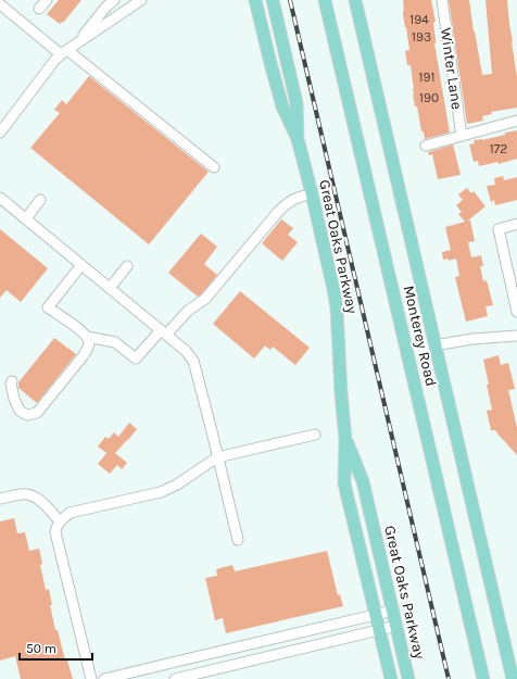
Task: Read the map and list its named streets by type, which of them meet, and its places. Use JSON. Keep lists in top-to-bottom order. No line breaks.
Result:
{"streets":{"main road":["Great Oaks Parkway","Monterey Road"],"street":["Winter Lane"]},"house_numbers":["194","193","191","190","172"],"scale_bar":"50 m"}
